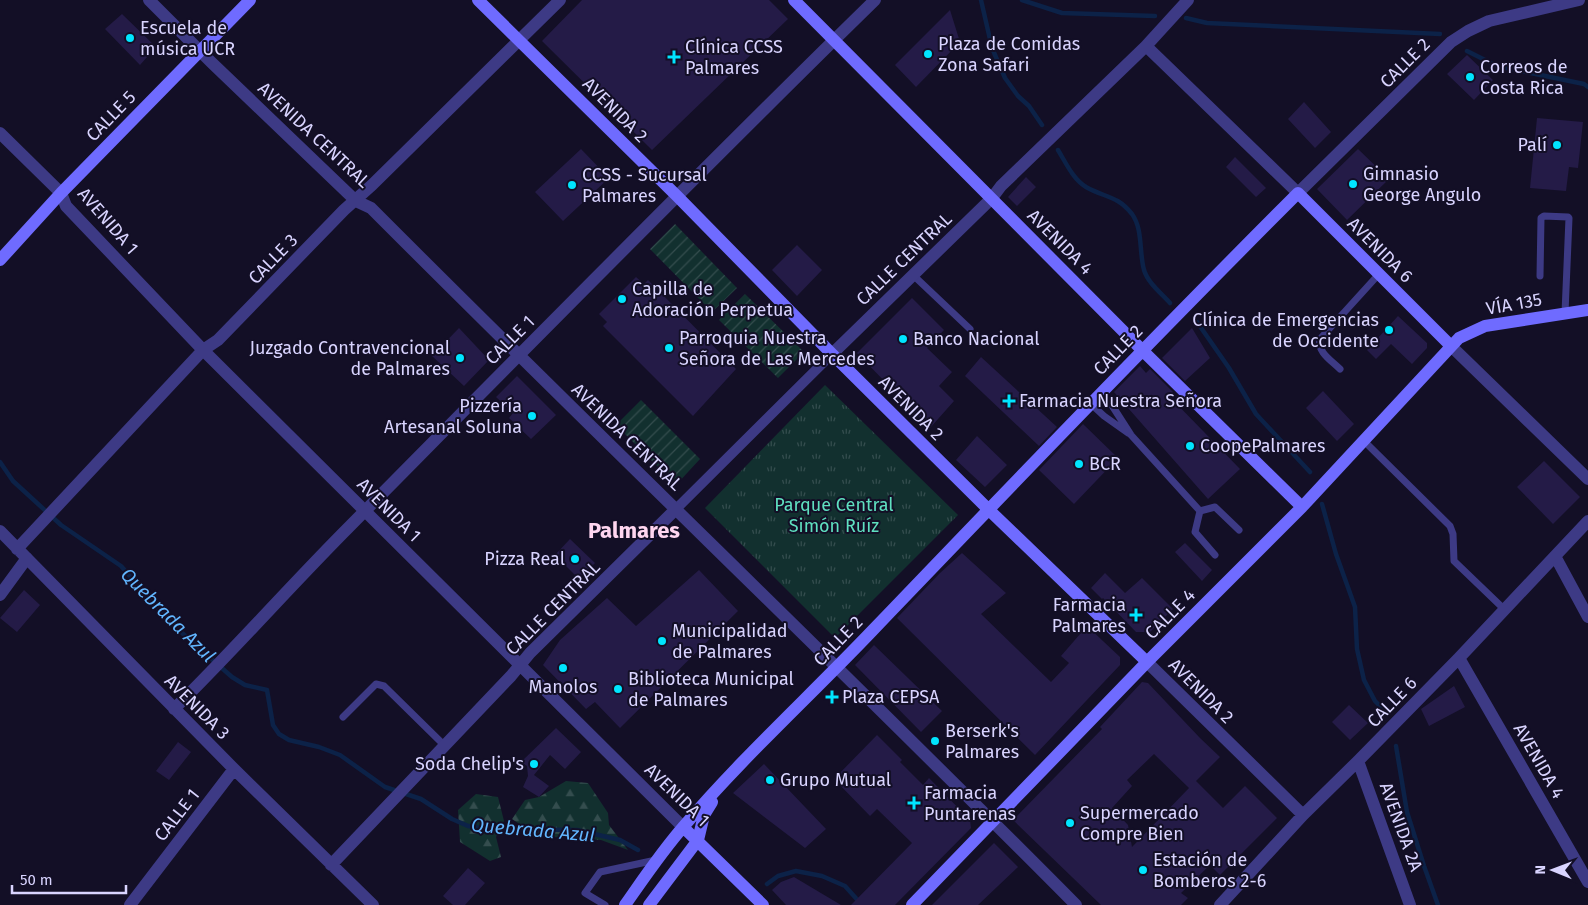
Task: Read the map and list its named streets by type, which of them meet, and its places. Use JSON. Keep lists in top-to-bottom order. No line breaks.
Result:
{"streets":{"main road":["CALLE 2","AVENIDA 2","CALLE 5","AVENIDA 1","AVENIDA 4","AVENIDA 6","VÍA 135","CALLE 4"],"street":["AVENIDA CENTRAL","CALLE 3","CALLE CENTRAL","CALLE 1","CALLE 6","AVENIDA 3","AVENIDA 2A"]},"crossings":[["CALLE 2","AVENIDA 2"],["CALLE 2","AVENIDA CENTRAL"],["CALLE 2","AVENIDA 1"],["CALLE 2","AVENIDA 4"],["CALLE 2","AVENIDA 6"],["AVENIDA 2","CALLE 3"],["AVENIDA 2","CALLE CENTRAL"],["AVENIDA 2","CALLE 1"],["AVENIDA 2","CALLE 4"],["AVENIDA 2","CALLE 6"],["CALLE 5","AVENIDA CENTRAL"],["CALLE 5","AVENIDA 1"],["AVENIDA CENTRAL","CALLE 3"],["AVENIDA CENTRAL","CALLE CENTRAL"],["AVENIDA CENTRAL","CALLE 1"],["AVENIDA CENTRAL","CALLE 4"],["AVENIDA 1","CALLE 3"],["AVENIDA 1","CALLE CENTRAL"],["AVENIDA 1","CALLE 1"],["AVENIDA 4","CALLE CENTRAL"],["AVENIDA 4","CALLE 1"],["AVENIDA 4","CALLE 4"],["AVENIDA 4","CALLE 6"],["AVENIDA 6","CALLE CENTRAL"],["AVENIDA 6","VÍA 135"],["AVENIDA 6","CALLE 4"],["CALLE 3","AVENIDA 3"],["CALLE CENTRAL","AVENIDA 3"],["VÍA 135","CALLE 4"],["CALLE 1","AVENIDA 3"],["CALLE 6","AVENIDA 2A"]],"districts":["Palmares"],"water":["Quebrada Azul"],"parks":["Parque Central Simón Ruíz"],"places":{"other":["Escuela de música UCR","Plaza de Comidas Zona Safari","Correos de Costa Rica","Palí","Gimnasio George Angulo","CCSS - Sucursal Palmares","Capilla de Adoración Perpetua","Clínica de Emergencias de Occidente","Banco Nacional","Parroquia Nuestra Señora de Las Mercedes","Juzgado Contravencional de Palmares","Pizzería Artesanal Soluna","CoopePalmares","BCR","Pizza Real","Municipalidad de Palmares","Manolos","Biblioteca Municipal de Palmares","Berserk's Palmares","Soda Chelip's","Grupo Mutual","Supermercado Compre Bien","Estación de Bomberos 2-6"],"health":["Clínica CCSS Palmares","Farmacia Nuestra Señora","Farmacia Palmares","Plaza CEPSA","Farmacia Puntarenas"]},"scale_bar":"50 m","north":"left"}
